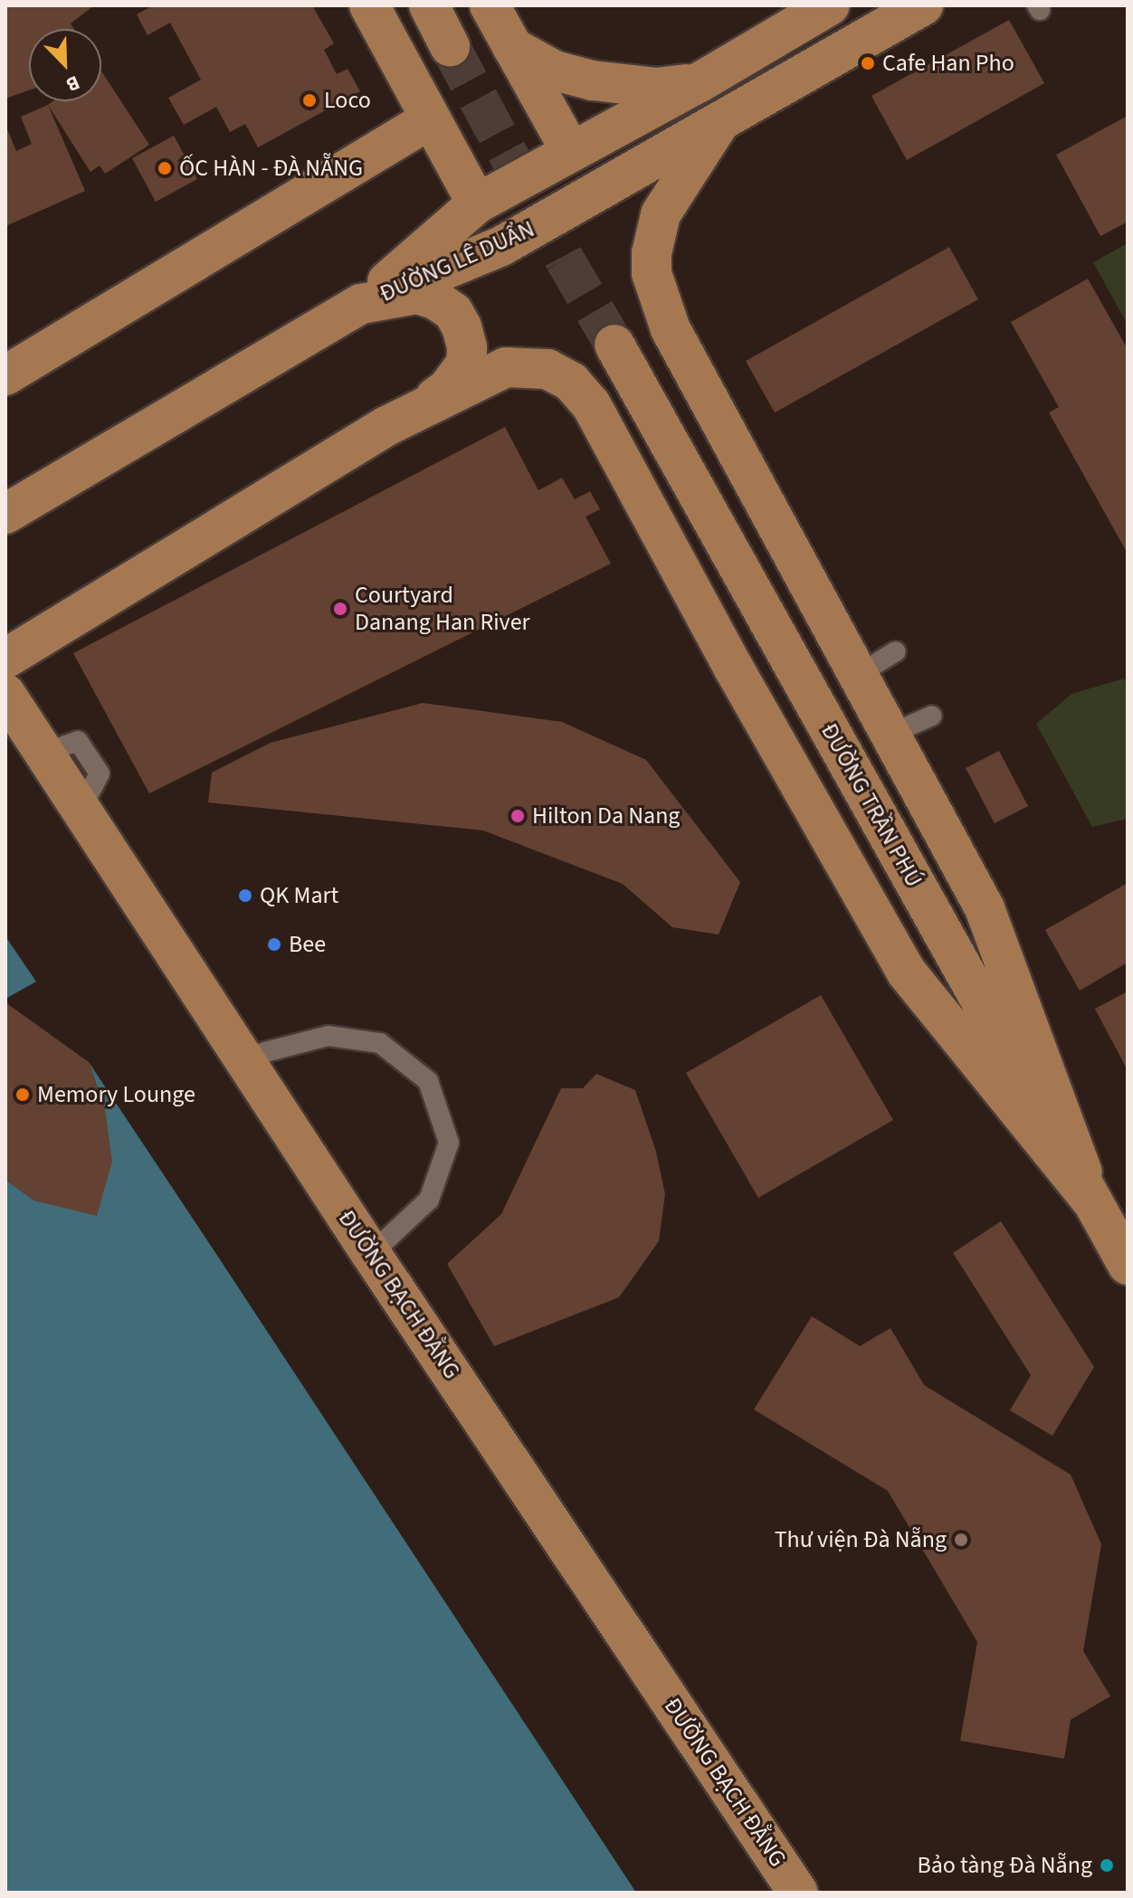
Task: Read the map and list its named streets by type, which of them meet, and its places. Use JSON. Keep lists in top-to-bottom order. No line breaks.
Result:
{"streets":{"main road":["ĐƯỜNG LÊ DUẨN","ĐƯỜNG TRẦN PHÚ","ĐƯỜNG BẠCH ĐẰNG"]},"places":["Cafe Han Pho","Loco","ỐC HÀN - ĐÀ NẴNG","Courtyard Danang Han River","Hilton Da Nang","QK Mart","Bee","Memory Lounge","Thư viện Đà Nẵng","Bảo tàng Đà Nẵng"],"north":"bottom right"}
